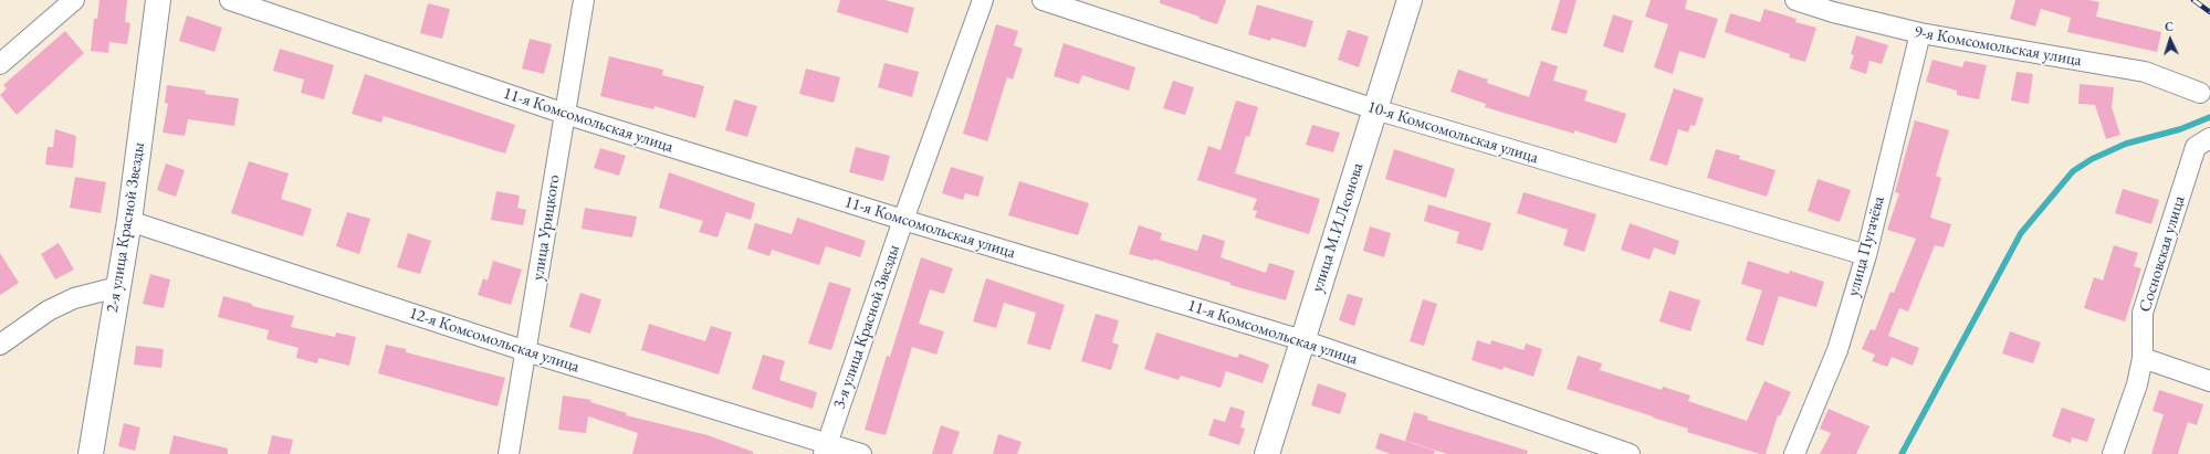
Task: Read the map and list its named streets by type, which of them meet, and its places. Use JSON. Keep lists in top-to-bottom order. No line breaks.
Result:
{"streets":{"main road":["2-я улица Красной Звезды","улица М.И.Леонова"],"street":["9-я Комсомольская улица","11-я Комсомольская улица","10-я Комсомольская улица","улица Урицкого","улица Пугачёва","Сосновская улица","3-я улица Красной Звезды","12-я Комсомольская улица"]},"crossings":[["9-я Комсомольская улица","улица Пугачёва"],["11-я Комсомольская улица","улица Урицкого"],["11-я Комсомольская улица","улица М.И.Леонова"],["11-я Комсомольская улица","3-я улица Красной Звезды"],["10-я Комсомольская улица","улица М.И.Леонова"],["10-я Комсомольская улица","улица Пугачёва"],["2-я улица Красной Звезды","12-я Комсомольская улица"],["улица Урицкого","12-я Комсомольская улица"],["3-я улица Красной Звезды","12-я Комсомольская улица"]],"north":"top"}
